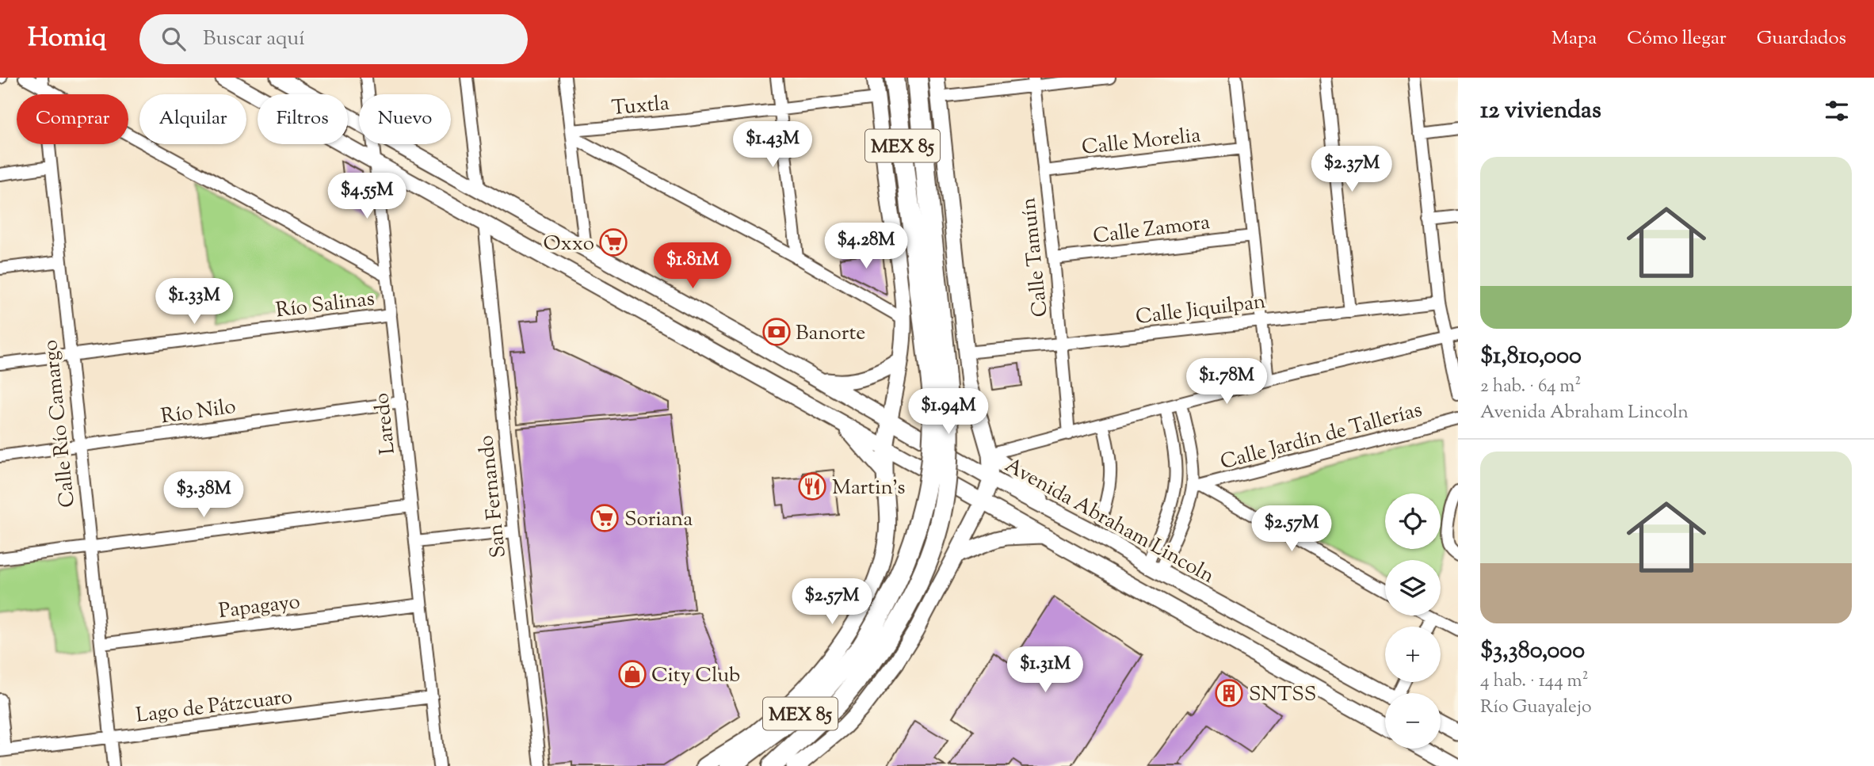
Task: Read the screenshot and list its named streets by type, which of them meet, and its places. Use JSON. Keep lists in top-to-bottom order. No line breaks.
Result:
{"streets":{"highway":["MEX 85"],"main road":["Avenida Abraham Lincoln"],"street":["Tuxtla","Calle Morelia","Calle Zamora","Calle Tamuín","Río Salinas","Calle Jiquilpan","Río Nilo","Calle Río Camargo","Laredo","Calle Jardín de Tallerías","San Fernando","Papagayo","Lago de Pátzcuaro"]},"crossings":[["Calle Morelia","Calle Tamuín"],["Calle Zamora","Calle Tamuín"],["Calle Tamuín","Calle Jiquilpan"],["Río Salinas","Calle Río Camargo"],["Río Salinas","Laredo"],["Río Nilo","Calle Río Camargo"],["Río Nilo","Laredo"],["Calle Río Camargo","Papagayo"],["Calle Río Camargo","Lago de Pátzcuaro"],["Laredo","Papagayo"],["Laredo","Lago de Pátzcuaro"]],"places":{"supermarket":["Oxxo","Soriana"],"bank":["Banorte"],"restaurant":["Martin's"],"shop":["City Club"],"building":["SNTSS"]},"page":{"header":"Homiq","search":"Buscar aquí","nav":["Mapa","Cómo llegar","Guardados"],"heading":"12 viviendas","chip":["Comprar","Alquilar","Filtros","Nuevo"],"price":["$1.43M","$2.37M","$4.55M","$4.28M","$1.81M","$1.33M","$1.78M","$1.94M","$3.38M","$2.57M","$2.57M","$1.31M"],"list":[{"name":"$1,810,000","note":"2 hab. · 64 m² · Avenida Abraham Lincoln"},{"name":"$3,380,000","note":"4 hab. · 144 m² · Río Guayalejo"}],"map_buttons":["+","−"]}}
